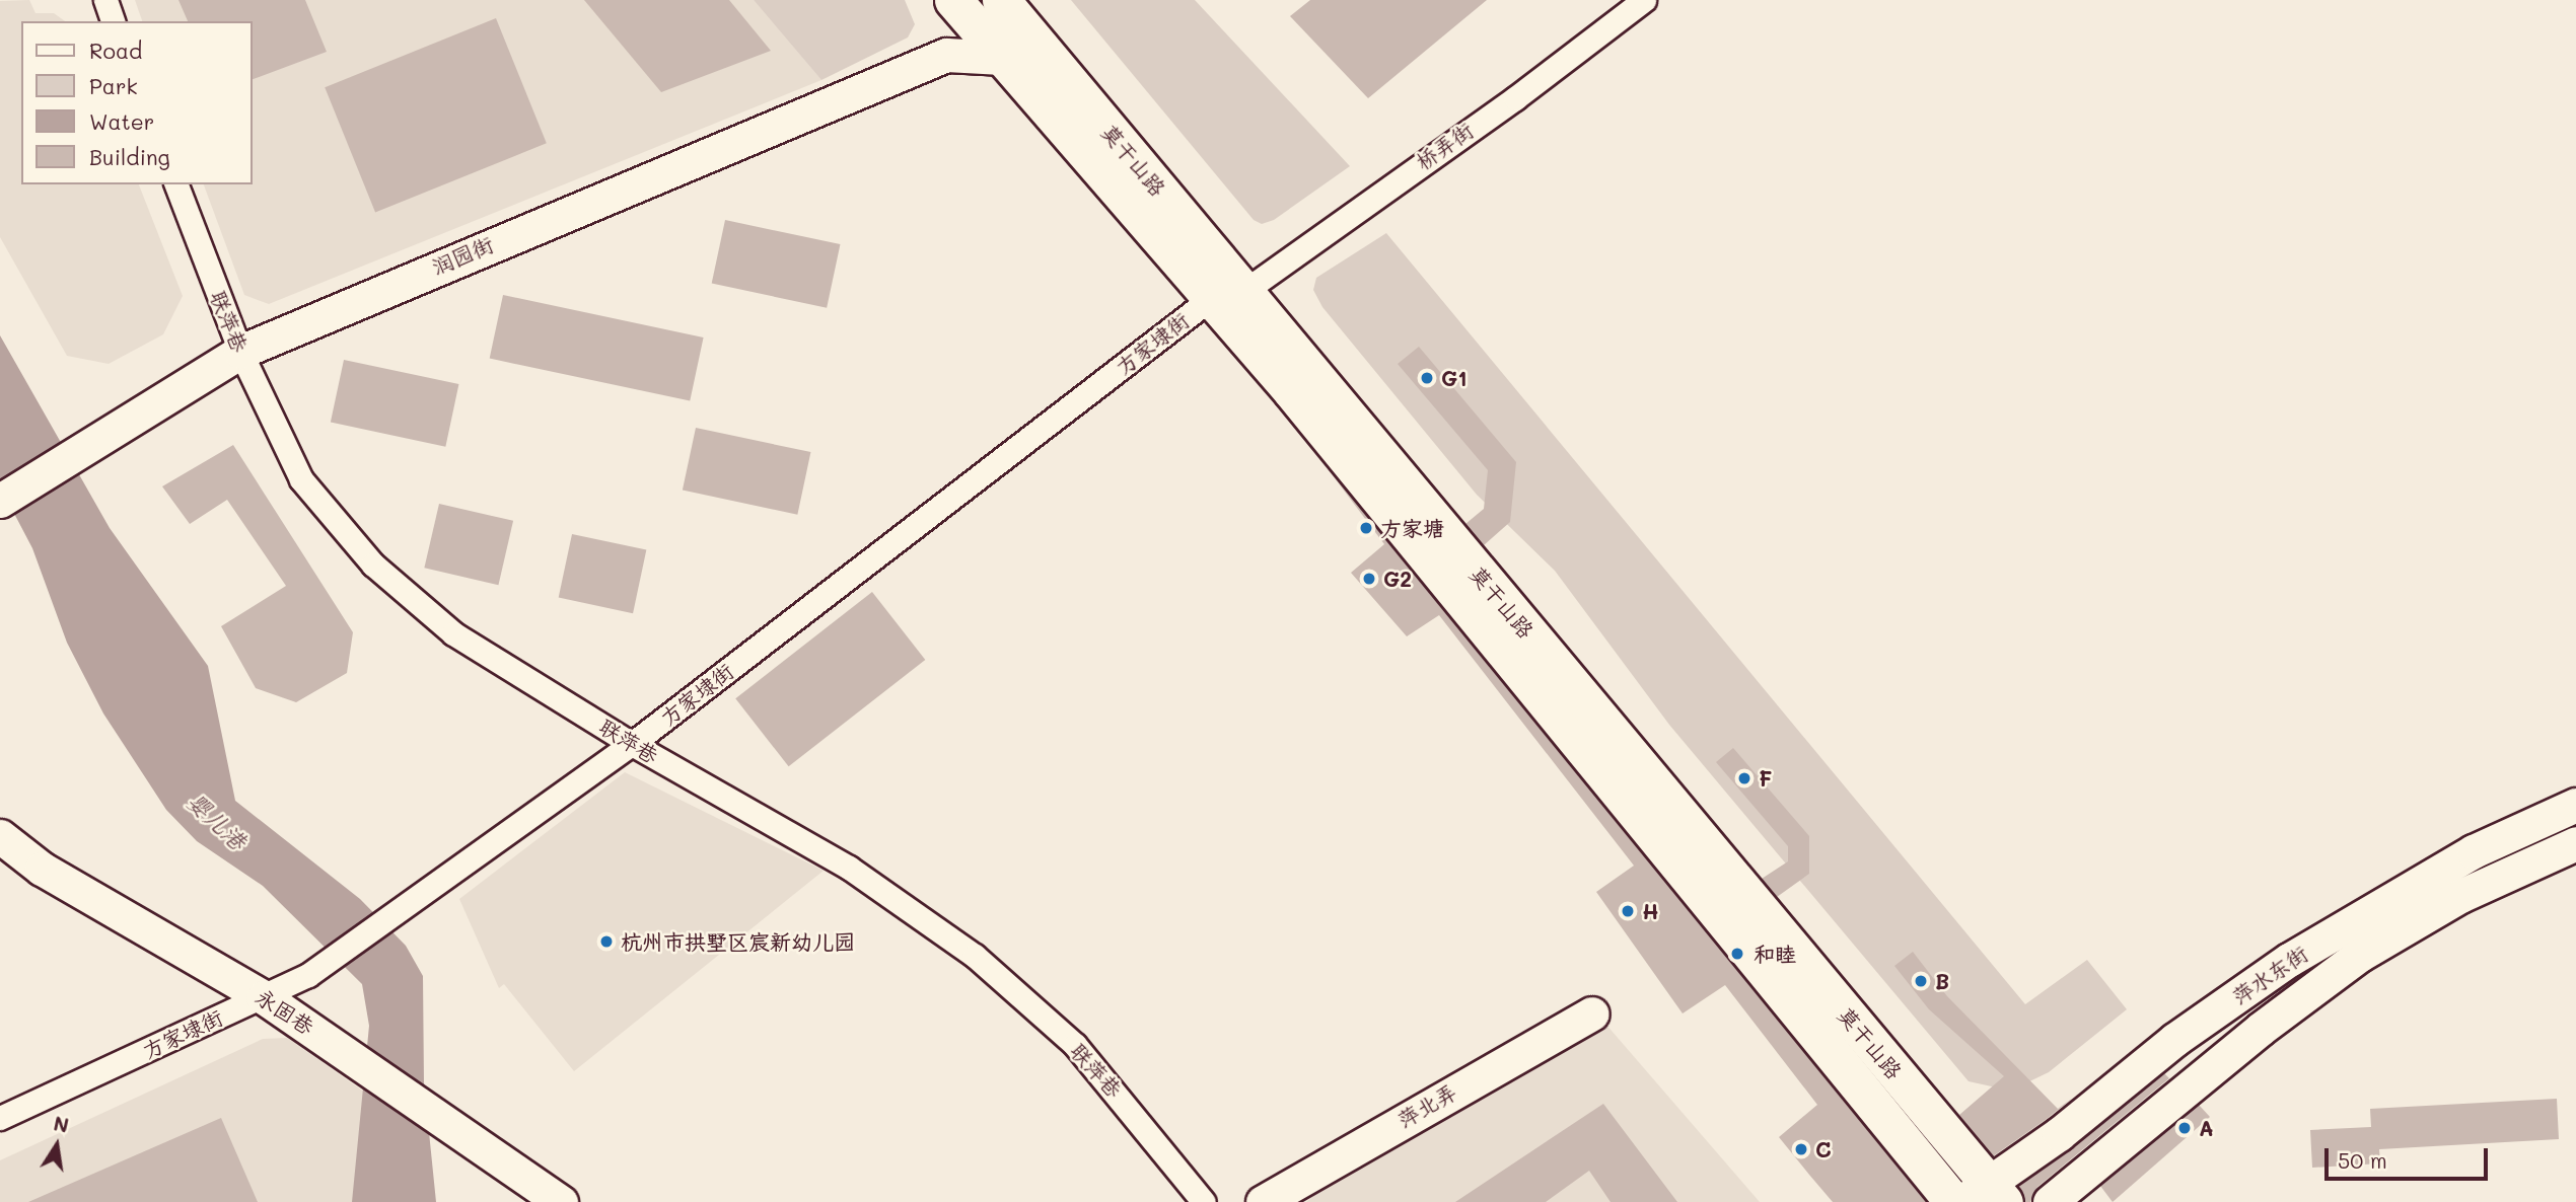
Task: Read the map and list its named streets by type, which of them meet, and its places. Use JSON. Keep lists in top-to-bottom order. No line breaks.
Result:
{"streets":{"main road":["莫干山路"],"street":["桥弄街","润园街","联萍巷","方家埭街","萍水东街","永固巷","萍北弄"]},"crossings":[["桥弄街","莫干山路"],["桥弄街","方家埭街"],["莫干山路","润园街"],["莫干山路","方家埭街"],["莫干山路","萍水东街"],["润园街","联萍巷"],["联萍巷","方家埭街"],["方家埭街","永固巷"]],"water":["婴儿港"],"places":["G1","方家塘","G2","F","H","杭州市拱墅区宸新幼儿园","和睦","B","A","C"],"legend":["Road","Park","Water","Building"],"scale_bar":"50 m","north":"top"}
